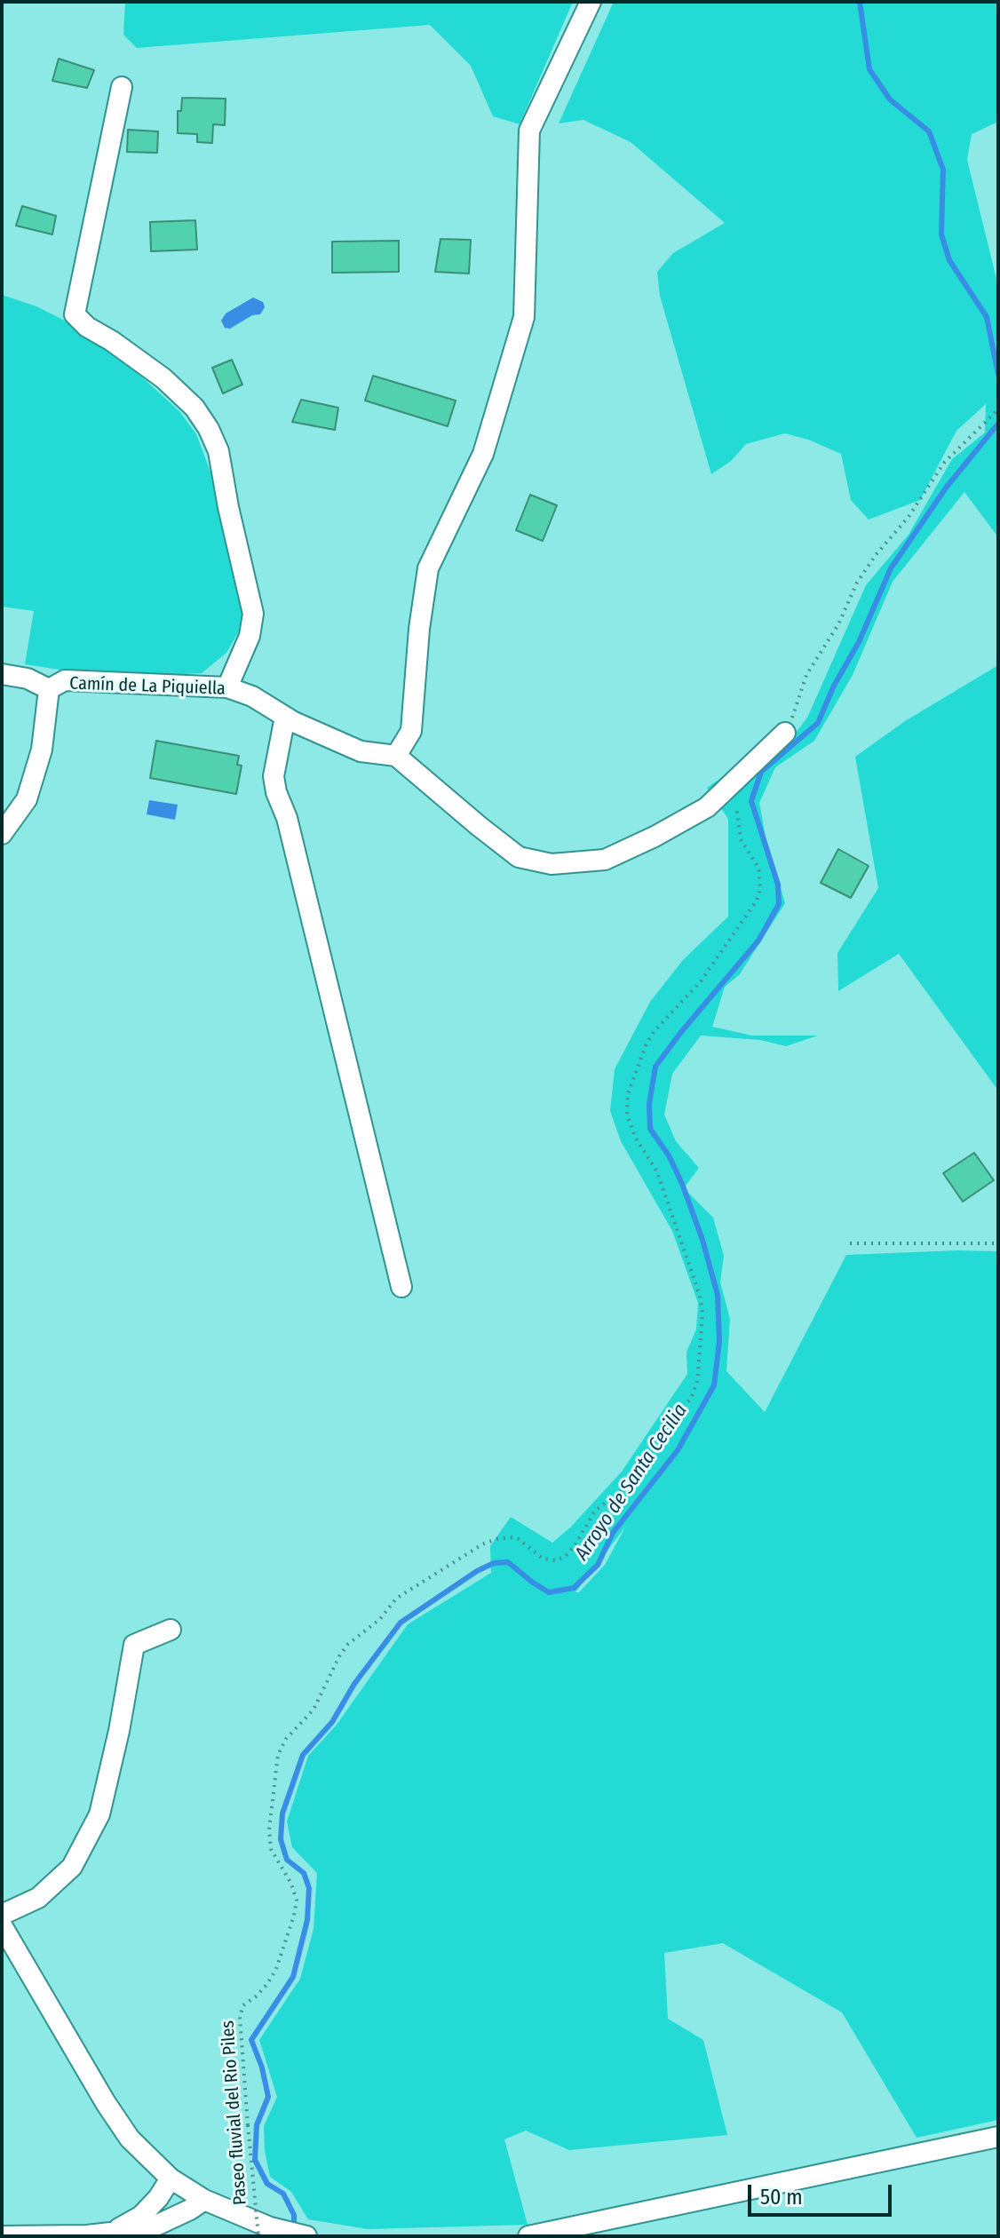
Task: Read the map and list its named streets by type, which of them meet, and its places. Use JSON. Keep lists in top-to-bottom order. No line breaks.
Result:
{"streets":{"street":["Camín de La Piquiella"],"path":["Paseo fluvial del Rio Piles"]},"water":["Arroyo de Santa Cecilia"],"scale_bar":"50 m"}
